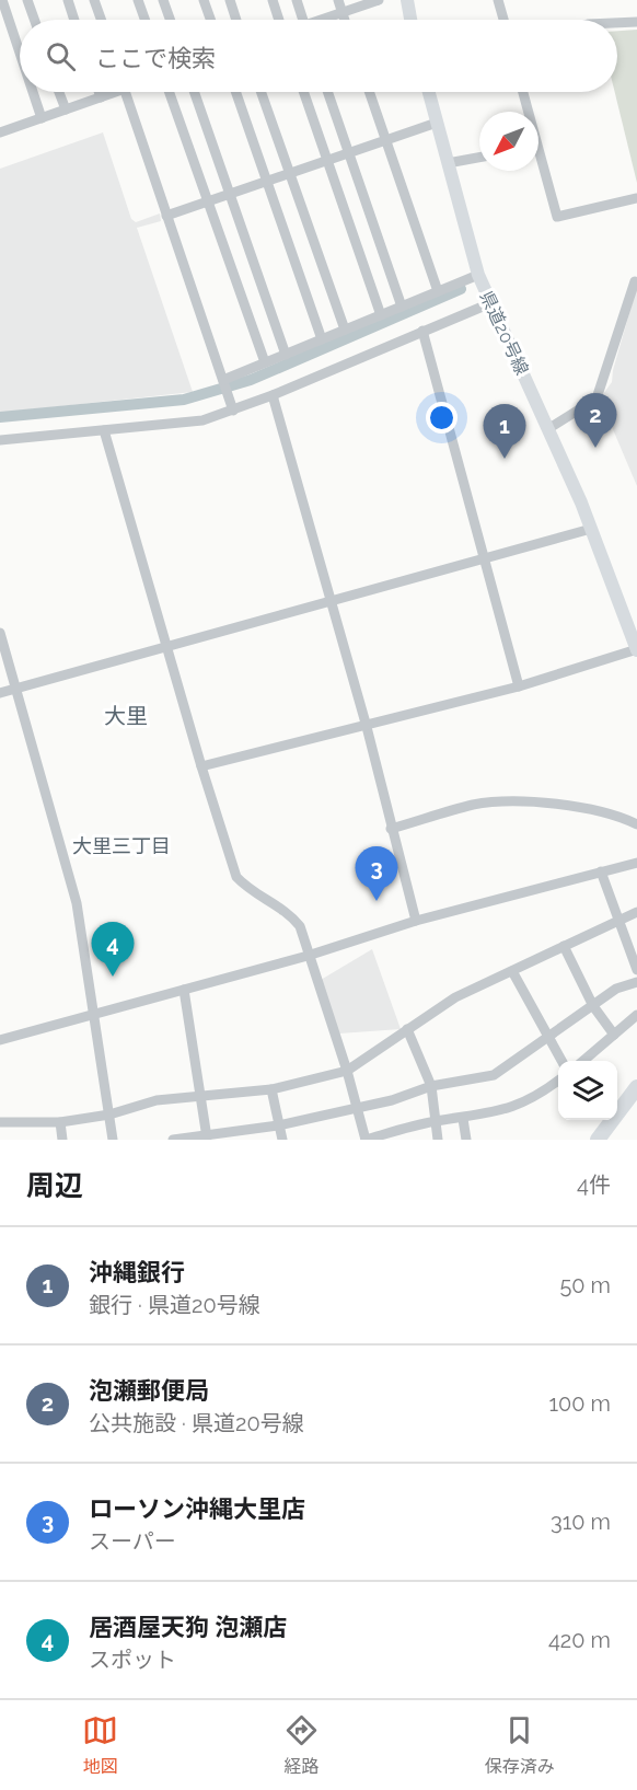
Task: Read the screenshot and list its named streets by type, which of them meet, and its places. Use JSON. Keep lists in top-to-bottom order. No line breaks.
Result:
{"streets":{"main road":["県道20号線"]},"districts":["大里","大里三丁目"],"north":"bottom left","page":{"search":"ここで検索","pins":["2","1","3","4"],"heading":["周辺","4件"],"list":[{"mark":"1","name":"沖縄銀行","note":"銀行 · 県道20号線","value":"50 m"},{"mark":"2","name":"泡瀬郵便局","note":"公共施設 · 県道20号線","value":"100 m"},{"mark":"3","name":"ローソン沖縄大里店","note":"スーパー","value":"310 m"},{"mark":"4","name":"居酒屋天狗 泡瀬店","note":"スポット","value":"420 m"}],"nav":["地図","経路","保存済み"]}}
